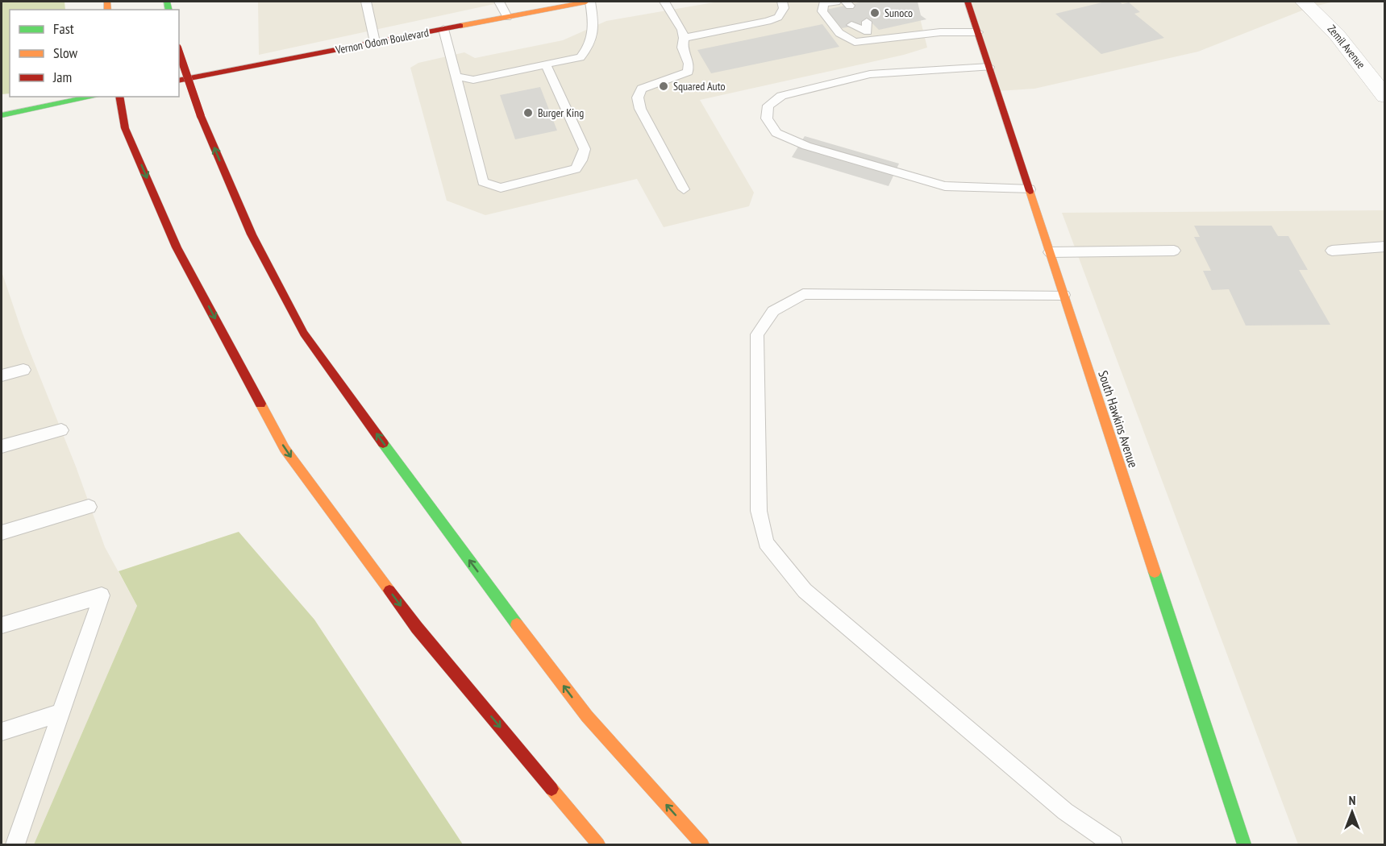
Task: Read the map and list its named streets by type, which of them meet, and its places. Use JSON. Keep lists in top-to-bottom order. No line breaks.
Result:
{"streets":{"main road":["Vernon Odom Boulevard","South Hawkins Avenue"],"street":["Zemil Avenue"]},"places":["Sunoco","Squared Auto","Burger King"],"legend":["Fast","Slow","Jam"],"north":"top"}
